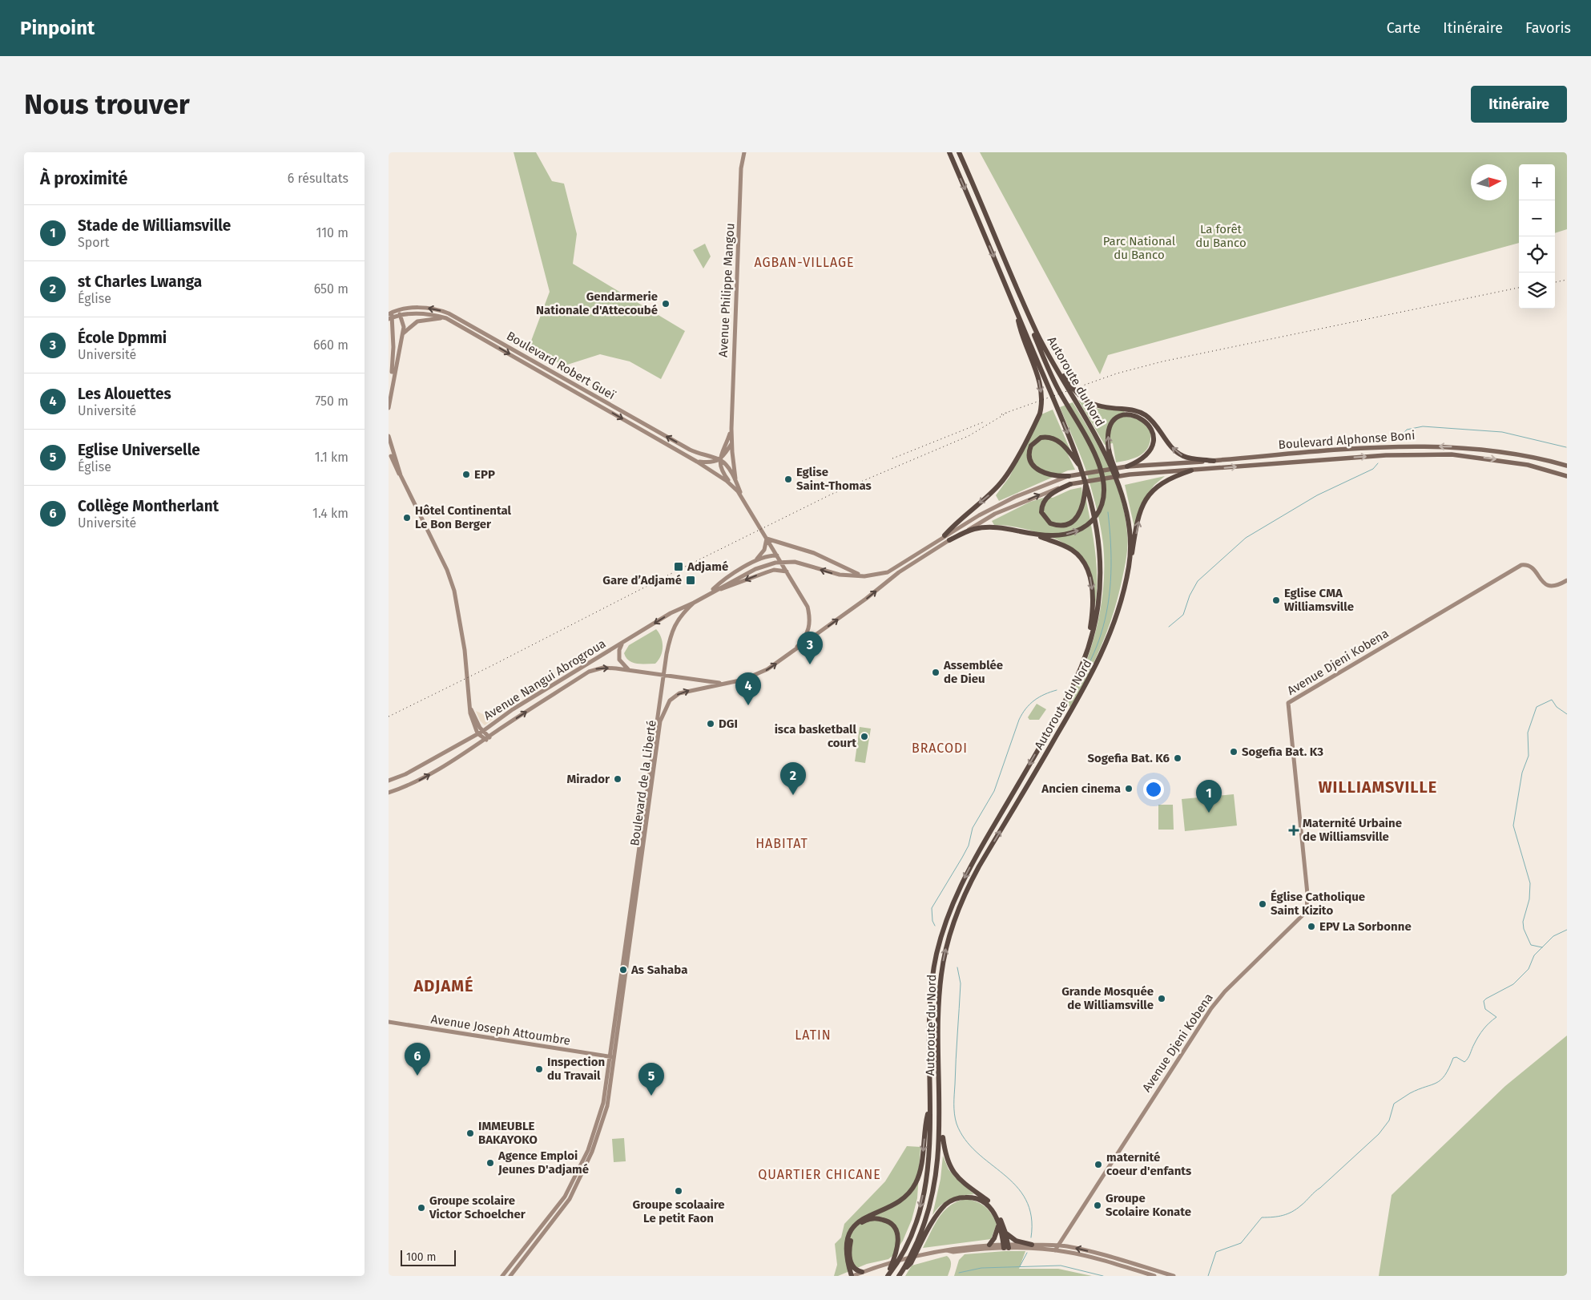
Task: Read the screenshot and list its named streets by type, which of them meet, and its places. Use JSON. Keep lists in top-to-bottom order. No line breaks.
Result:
{"streets":{"highway":["Autoroute du Nord"],"main road":["Boulevard Alphonse Boni"],"street":["Avenue Philippe Mangou","Boulevard Robert Gueï","Avenue Djeni Kobena","Avenue Nangui Abrogroua","Boulevard de la Liberté","Avenue Joseph Attoumbre"]},"crossings":[["Avenue Philippe Mangou","Boulevard Robert Gueï"],["Boulevard Robert Gueï","Avenue Nangui Abrogroua"],["Boulevard Robert Gueï","Boulevard de la Liberté"],["Boulevard Alphonse Boni","Boulevard de la Liberté"],["Avenue Nangui Abrogroua","Boulevard de la Liberté"],["Boulevard de la Liberté","Avenue Joseph Attoumbre"]],"one_way":["Boulevard de la Liberté"],"districts":["AGBAN-VILLAGE","BRACODI","WILLIAMSVILLE","HABITAT","ADJAMÉ","LATIN","QUARTIER CHICANE"],"parks":["La forêt du Banco","Parc National du Banco"],"places":{"other":["Gendarmerie Nationale d'Attecoubé","EPP","Eglise Saint-Thomas","Hôtel Continental Le Bon Berger","Eglise CMA Williamsville","Assemblée de Dieu","DGI","isca basketball court","Sogefia Bat. K3","Sogefia Bat. K6","Mirador","Ancien cinema","Église Catholique Saint Kizito","EPV La Sorbonne","As Sahaba","Grande Mosquée de Williamsville","Inspection du Travail","IMMEUBLE BAKAYOKO","Agence Emploi Jeunes D'adjamé","maternité coeur d'enfants","Groupe scolaaire Le petit Faon","Groupe Scolaire Konate","Groupe scolaire Victor Schoelcher"],"transit":["Adjamé","Gare d’Adjamé"],"health":["Maternité Urbaine de Williamsville"]},"scale_bar":"100 m","north":"right","page":{"header":"Pinpoint","nav":["Carte","Itinéraire","Favoris"],"buttons":"Itinéraire","title":"Nous trouver","heading":["À proximité","6 résultats"],"map_buttons":["+","−"],"list":[{"mark":"1","name":"Stade de Williamsville","note":"Sport","value":"110 m"},{"mark":"2","name":"st Charles Lwanga","note":"Église","value":"650 m"},{"mark":"3","name":"École Dpmmi","note":"Université","value":"660 m"},{"mark":"4","name":"Les Alouettes","note":"Université","value":"750 m"},{"mark":"5","name":"Eglise Universelle","note":"Église","value":"1.1 km"},{"mark":"6","name":"Collège Montherlant","note":"Université","value":"1.4 km"}],"pins":["3","4","2","1","6","5"],"scale":"100 m"}}
